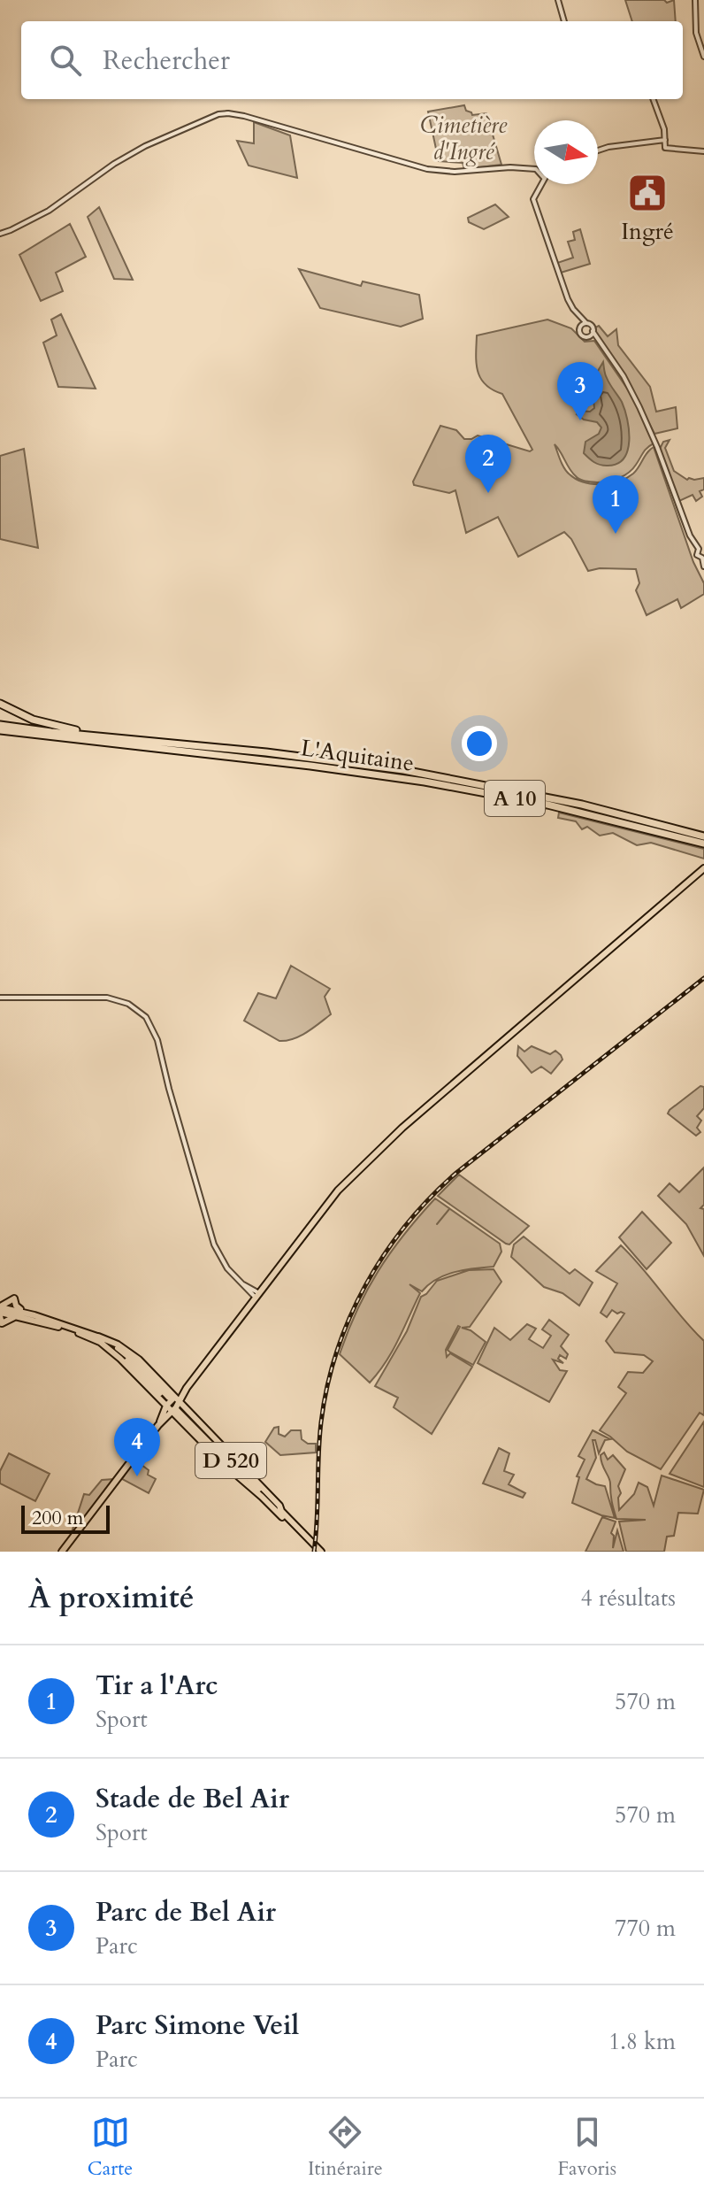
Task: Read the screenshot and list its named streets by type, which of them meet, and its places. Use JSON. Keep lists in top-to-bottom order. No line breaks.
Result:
{"streets":{"highway":["L'Aquitaine","A 10"],"main road":["D 520"]},"parks":["Cimetière d'Ingré"],"places":{"public building":["Ingré"]},"scale_bar":"200 m","north":"right","page":{"search":"Rechercher","pins":["3","2","1","4"],"scale":"200 m","heading":["À proximité","4 résultats"],"list":[{"mark":"1","name":"Tir a l'Arc","note":"Sport","value":"570 m"},{"mark":"2","name":"Stade de Bel Air","note":"Sport","value":"570 m"},{"mark":"3","name":"Parc de Bel Air","note":"Parc","value":"770 m"},{"mark":"4","name":"Parc Simone Veil","note":"Parc","value":"1.8 km"}],"nav":["Carte","Itinéraire","Favoris"]}}
